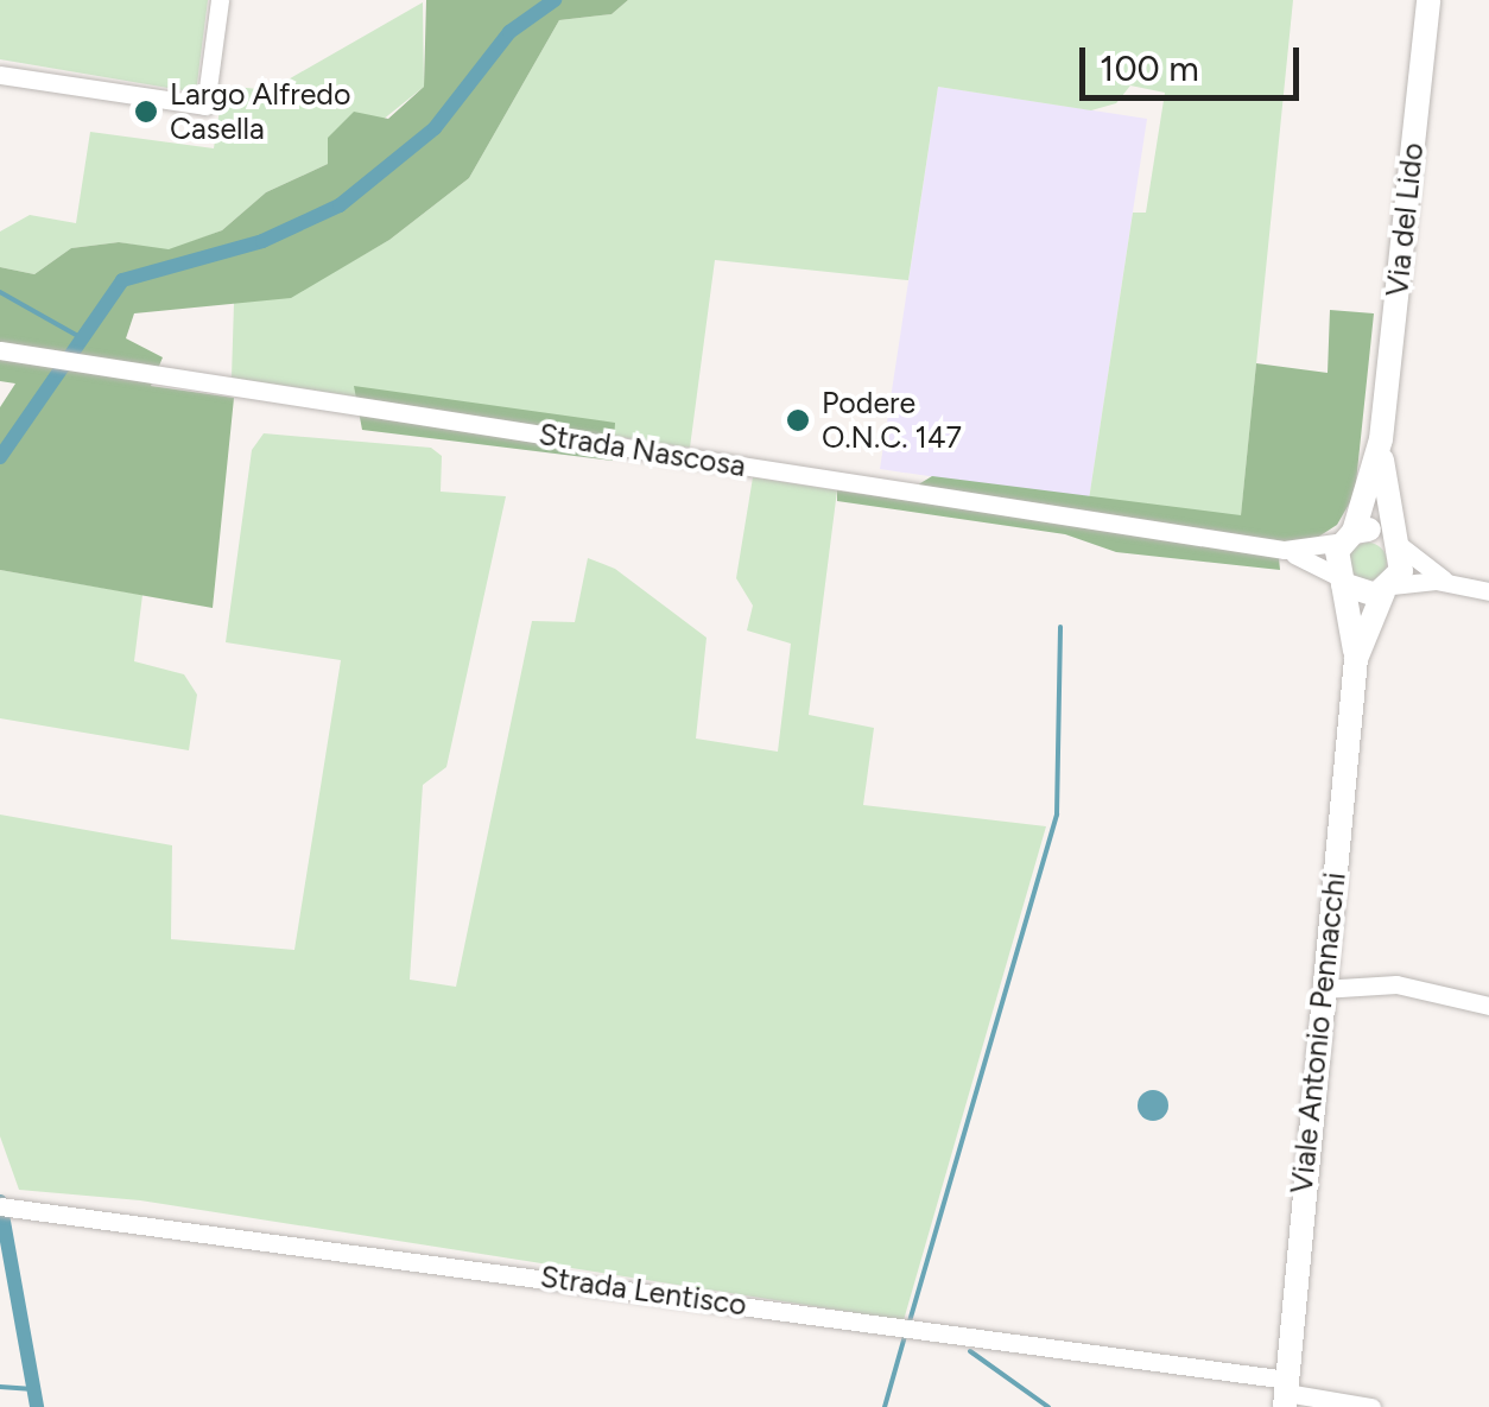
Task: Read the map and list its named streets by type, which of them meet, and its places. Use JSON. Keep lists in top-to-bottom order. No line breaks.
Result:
{"streets":{"main road":["Via del Lido","Viale Antonio Pennacchi"],"street":["Strada Nascosa","Strada Lentisco"]},"crossings":[["Via del Lido","Strada Nascosa"],["Via del Lido","Viale Antonio Pennacchi"],["Strada Nascosa","Viale Antonio Pennacchi"],["Viale Antonio Pennacchi","Strada Lentisco"]],"places":["Largo Alfredo Casella","Podere O.N.C. 147"],"scale_bar":"100 m"}
